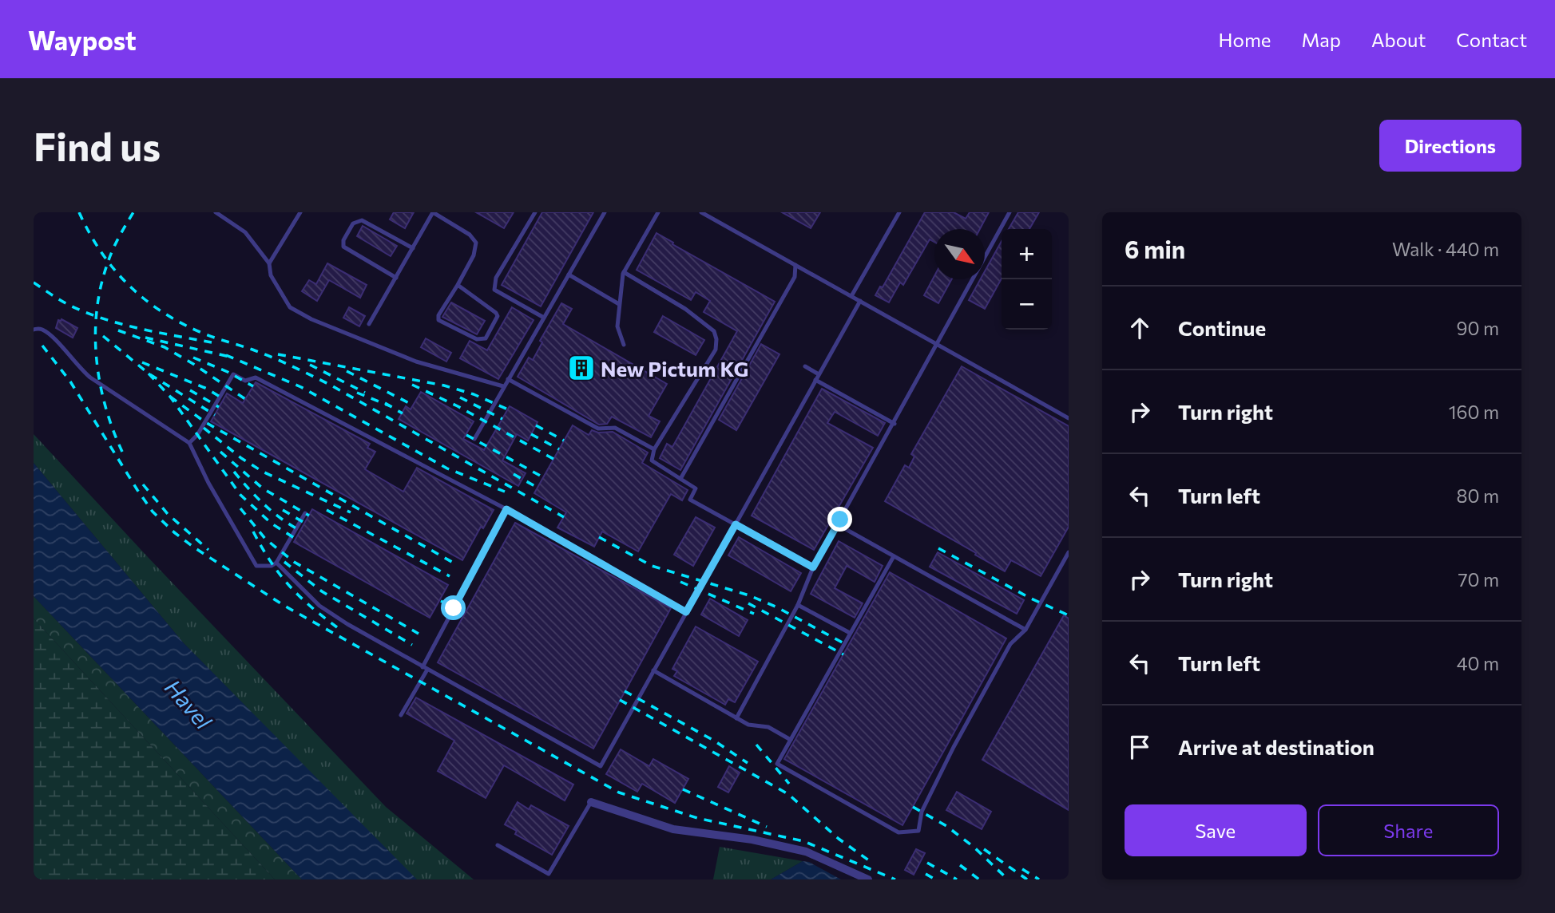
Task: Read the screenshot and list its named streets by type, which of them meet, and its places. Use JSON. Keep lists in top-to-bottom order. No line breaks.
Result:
{"water":["Havel"],"places":{"building":["New Pictum KG"]},"north":"bottom right","page":{"header":"Waypost","nav":["Home","Map","About","Contact"],"buttons":["Directions",["Save","Share"]],"title":"Find us","heading":["6 min","Walk · 440 m"],"map_buttons":["+","−"],"list":[["Continue","90 m"],["Turn right","160 m"],["Turn left","80 m"],["Turn right","70 m"],["Turn left","40 m"],"Arrive at destination"]}}
